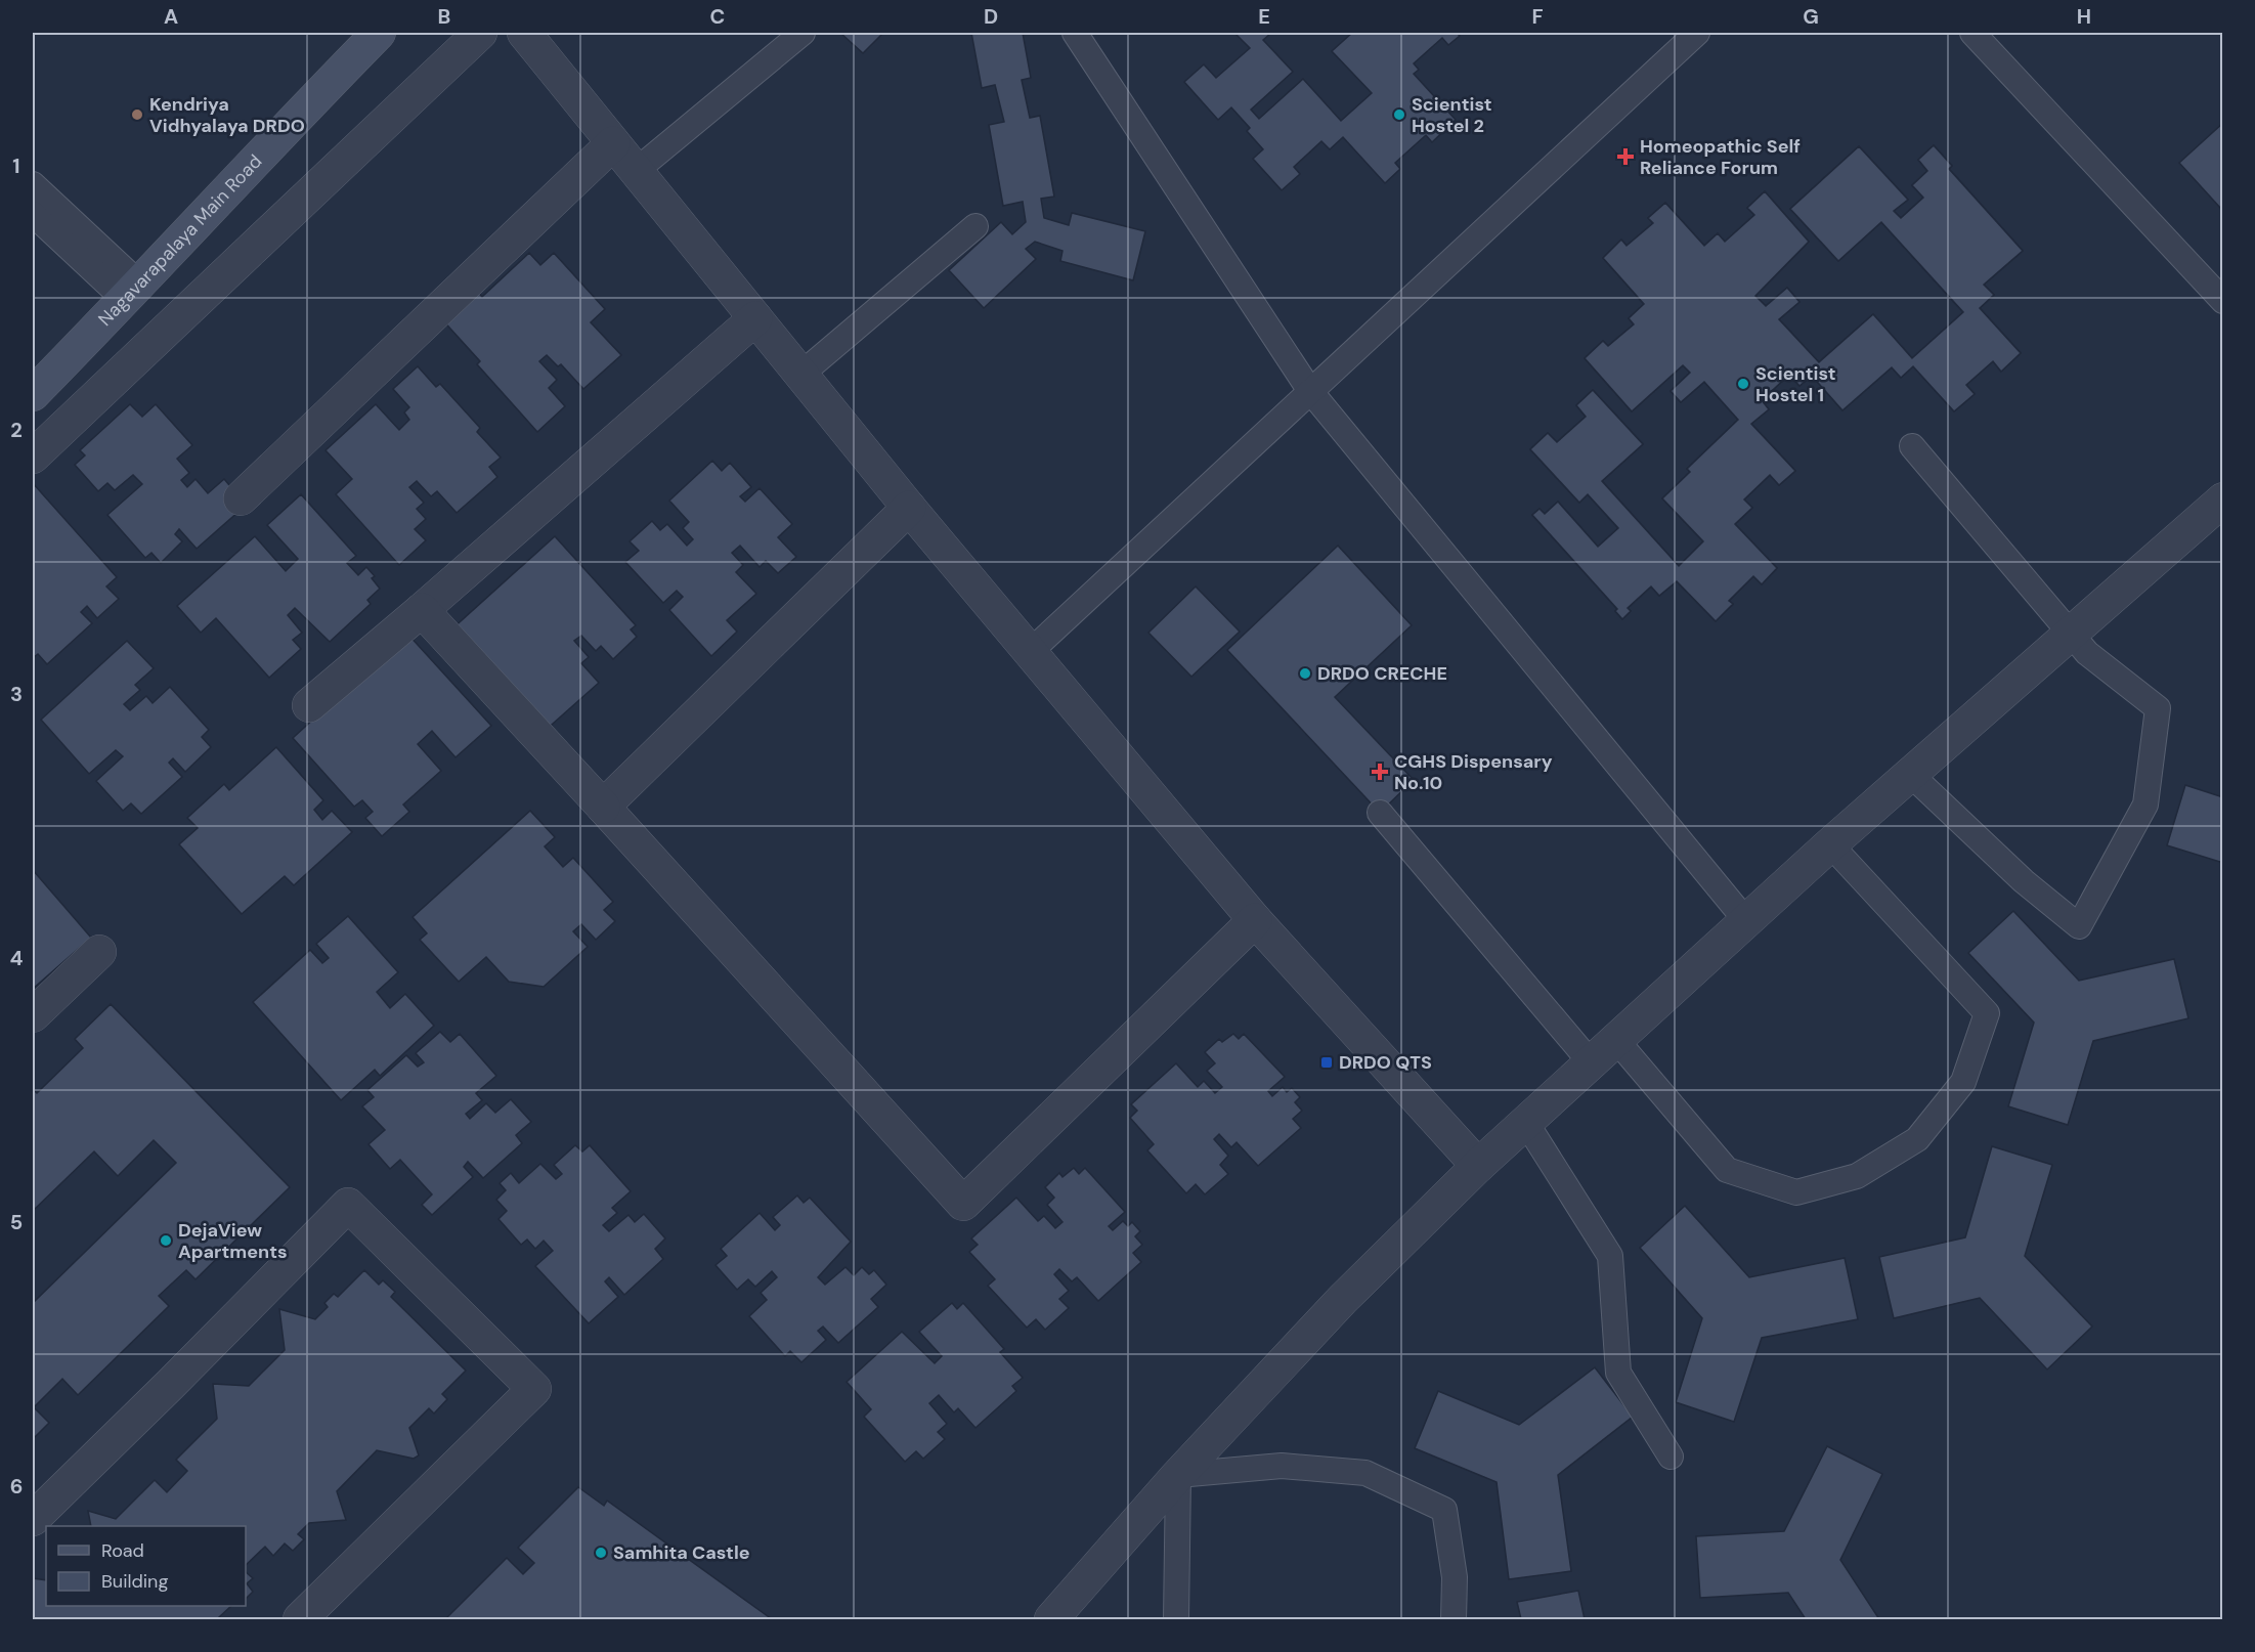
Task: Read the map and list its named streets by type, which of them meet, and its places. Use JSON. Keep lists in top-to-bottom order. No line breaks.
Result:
{"streets":{"main road":["Nagavarapalaya Main Road"]},"places":{"other":["Kendriya Vidhyalaya DRDO","Scientist Hostel 2","Scientist Hostel 1","DRDO CRECHE","DejaView Apartments","Samhita Castle"],"health":["Homeopathic Self Reliance Forum","CGHS Dispensary No.10"],"transit":["DRDO QTS"]},"legend":["Road","Building"],"grid":{"columns":["A","B","C","D","E","F","G","H"],"rows":["1","2","3","4","5","6"]}}
